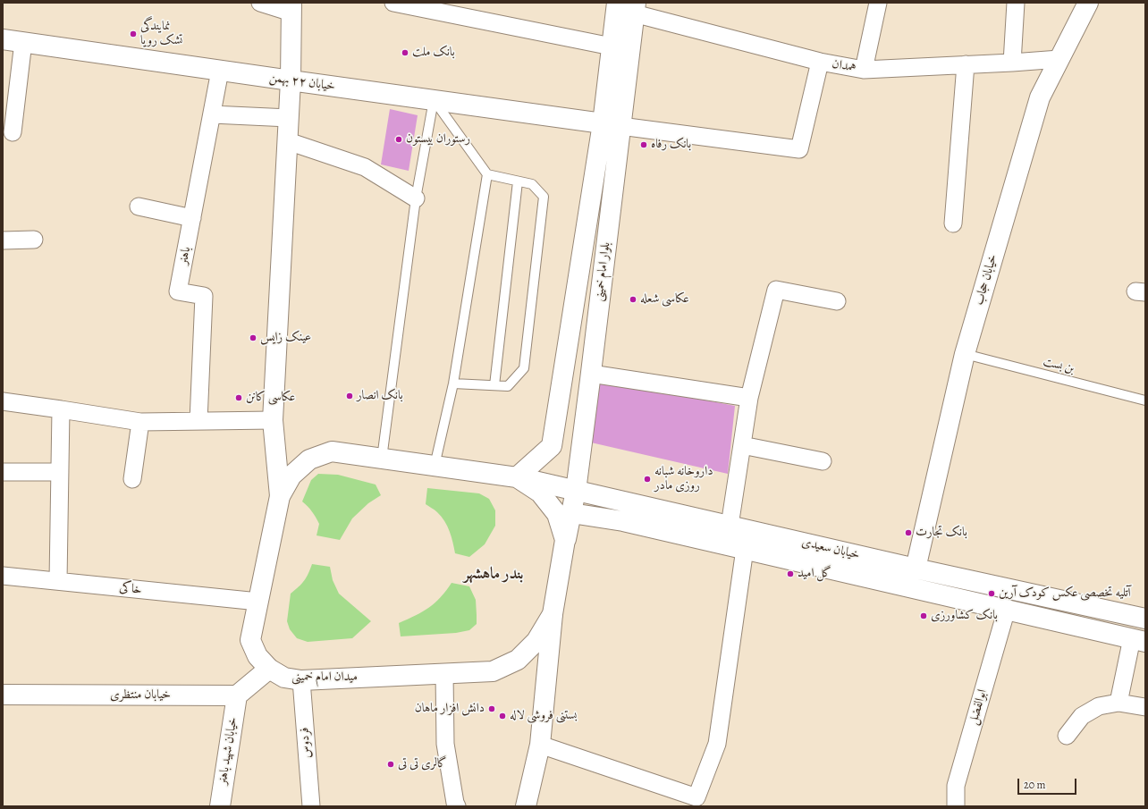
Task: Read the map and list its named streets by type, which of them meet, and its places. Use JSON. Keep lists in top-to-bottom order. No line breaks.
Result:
{"streets":{"main road":["خیابان ۲۲ بهمن","بلوار امام خمینی","خیابان حجاب","خیابان سعیدی","میدان امام خمینی","خیابان منتظری","خیابان شهید باهنر"],"street":["همدان","باهنر","خاکی","ابوالفضل","فردوس"],"lane":["بن بست"]},"crossings":[["همدان","بلوار امام خمینی"],["همدان","خیابان حجاب"],["خیابان ۲۲ بهمن","باهنر"],["خیابان ۲۲ بهمن","بلوار امام خمینی"],["بلوار امام خمینی","خیابان سعیدی"],["بلوار امام خمینی","میدان امام خمینی"],["خیابان حجاب","بن بست"],["خیابان حجاب","خیابان سعیدی"],["خیابان سعیدی","میدان امام خمینی"],["خیابان سعیدی","ابوالفضل"],["خاکی","میدان امام خمینی"],["میدان امام خمینی","فردوس"],["خیابان منتظری","خیابان شهید باهنر"]],"districts":["بندر ماهشهر"],"places":["نمایندگی تشک رویا","بانک ملت","رستوران بیستون","بانک رفاه","عکاسی شعله","عینک زایس","بانک انصار","عکاسی کانن","داروخانه شبانه روزی مادر","بانک تجارت","گل امید","آتلیه تخصصی عکس کودک آرین","بانک کشاورزی","دانش افزار ماهان","بستنی فروشی لاله","گالری تی تی"],"scale_bar":"20 m"}
